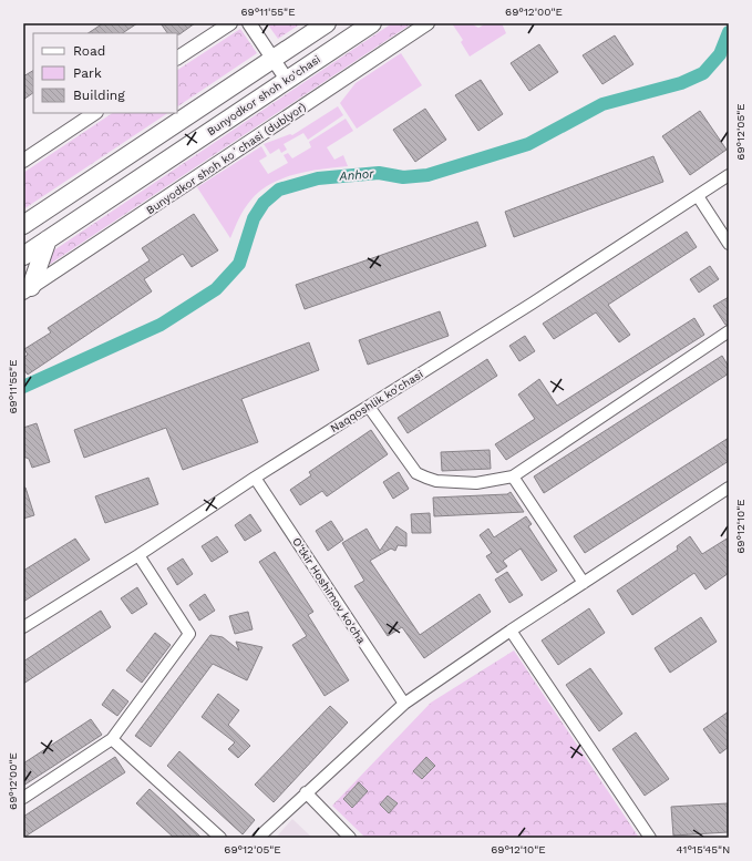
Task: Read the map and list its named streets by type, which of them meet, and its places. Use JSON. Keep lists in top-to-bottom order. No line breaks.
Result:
{"streets":{"main road":["Bunyodkor shoh ko'chasi"],"street":["Bunyodkor shoh koʻchasi (dublyor)","Naqqoshlik ko'chasi","O'tkir Hoshimov ko'cha"]},"crossings":[["Naqqoshlik ko'chasi","O'tkir Hoshimov ko'cha"]],"water":["Anhor"],"legend":["Road","Park","Building"],"coordinates":["69°11'55\"E","69°12'00\"E","69°12'05\"E","69°12'10\"E","41°15'45\"N"]}
